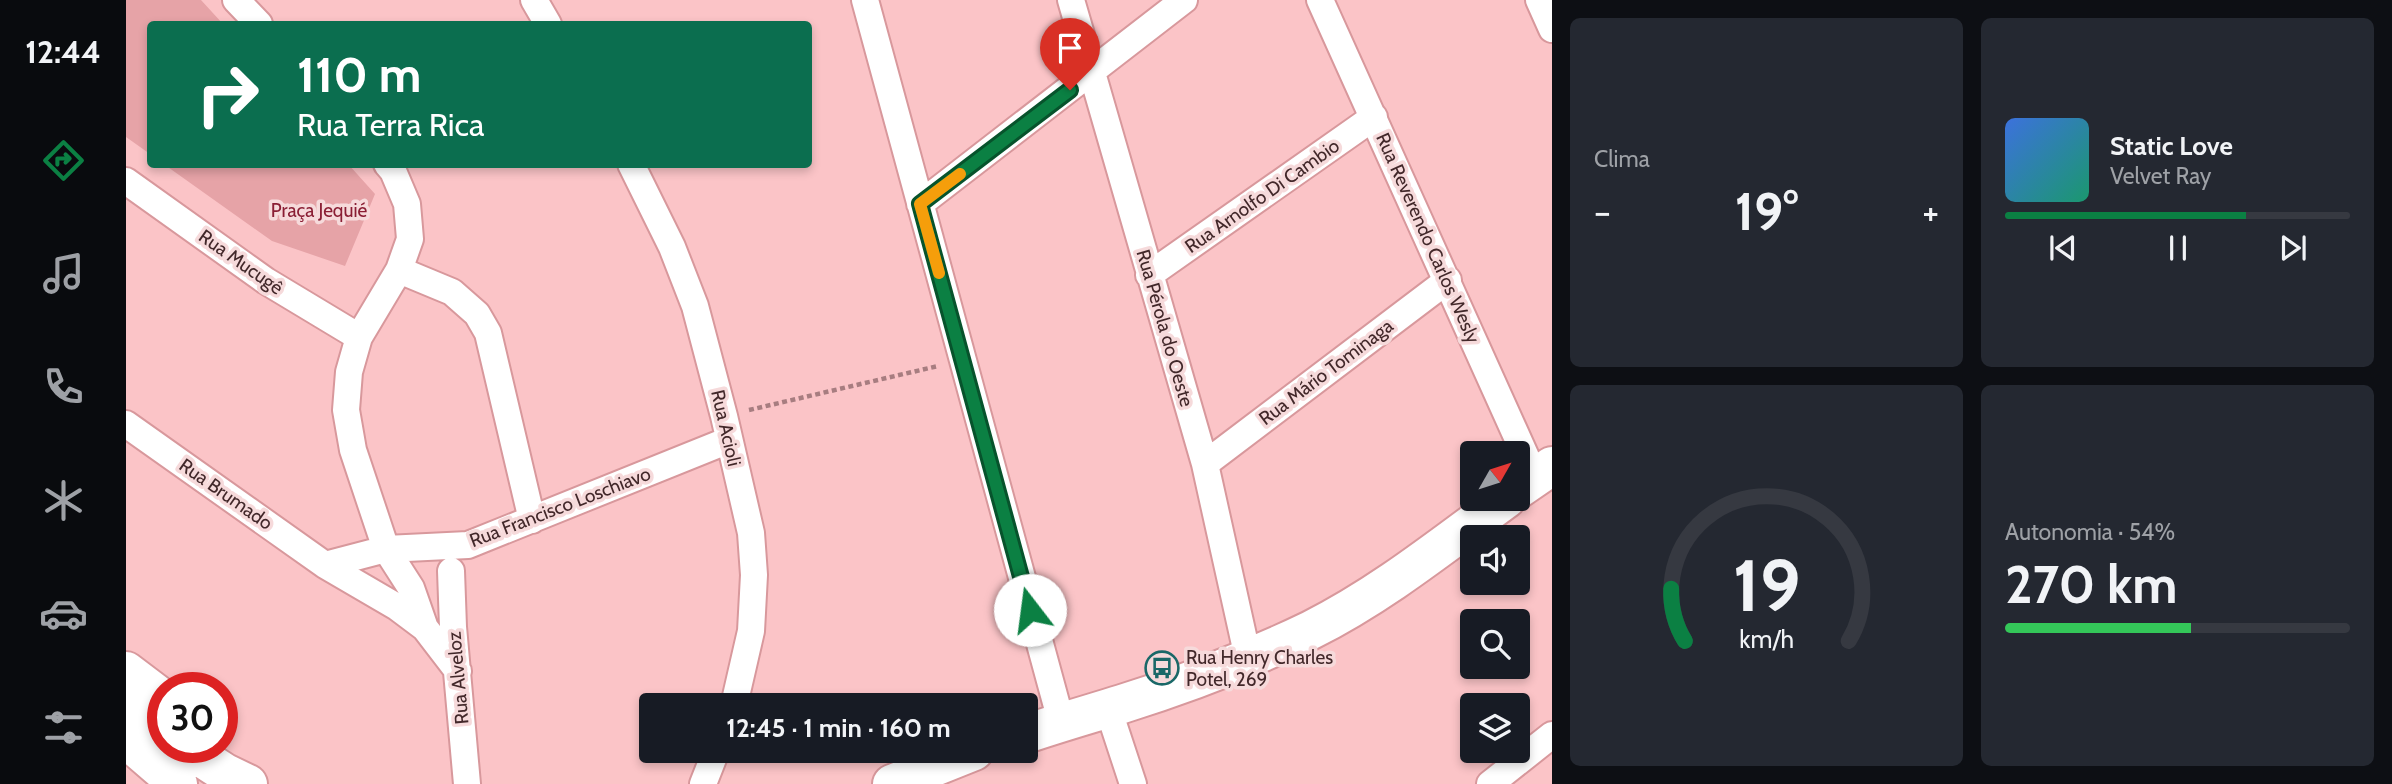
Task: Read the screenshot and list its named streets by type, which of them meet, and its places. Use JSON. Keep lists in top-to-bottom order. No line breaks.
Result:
{"streets":{"street":["Rua Arnolfo Di Cambio","Rua Reverendo Carlos Wesly","Rua Mucugê","Rua Pérola do Oeste","Rua Mário Tominaga","Rua Acioli","Rua Brumado","Rua Francisco Loschiavo","Rua Alveloz"]},"crossings":[["Rua Arnolfo Di Cambio","Rua Reverendo Carlos Wesly"],["Rua Arnolfo Di Cambio","Rua Pérola do Oeste"],["Rua Reverendo Carlos Wesly","Rua Mário Tominaga"],["Rua Mucugê","Rua Alveloz"],["Rua Pérola do Oeste","Rua Mário Tominaga"],["Rua Acioli","Rua Francisco Loschiavo"],["Rua Brumado","Rua Alveloz"],["Rua Francisco Loschiavo","Rua Alveloz"]],"parks":["Praça Jequié"],"places":{"bus stop":["Rua Henry Charles Potel, 269"]},"north":"top right","page":{"tabs":"12:44","tile":["Clima",["Autonomia · 54%","270 km"]],"turn":["110 m","Rua Terra Rica"],"song":["Static Love","Velvet Ray"],"heat":["−","19°","+"],"limit":"30","trip":"12:45 · 1 min · 160 m","gauge":["19","km/h"]}}
